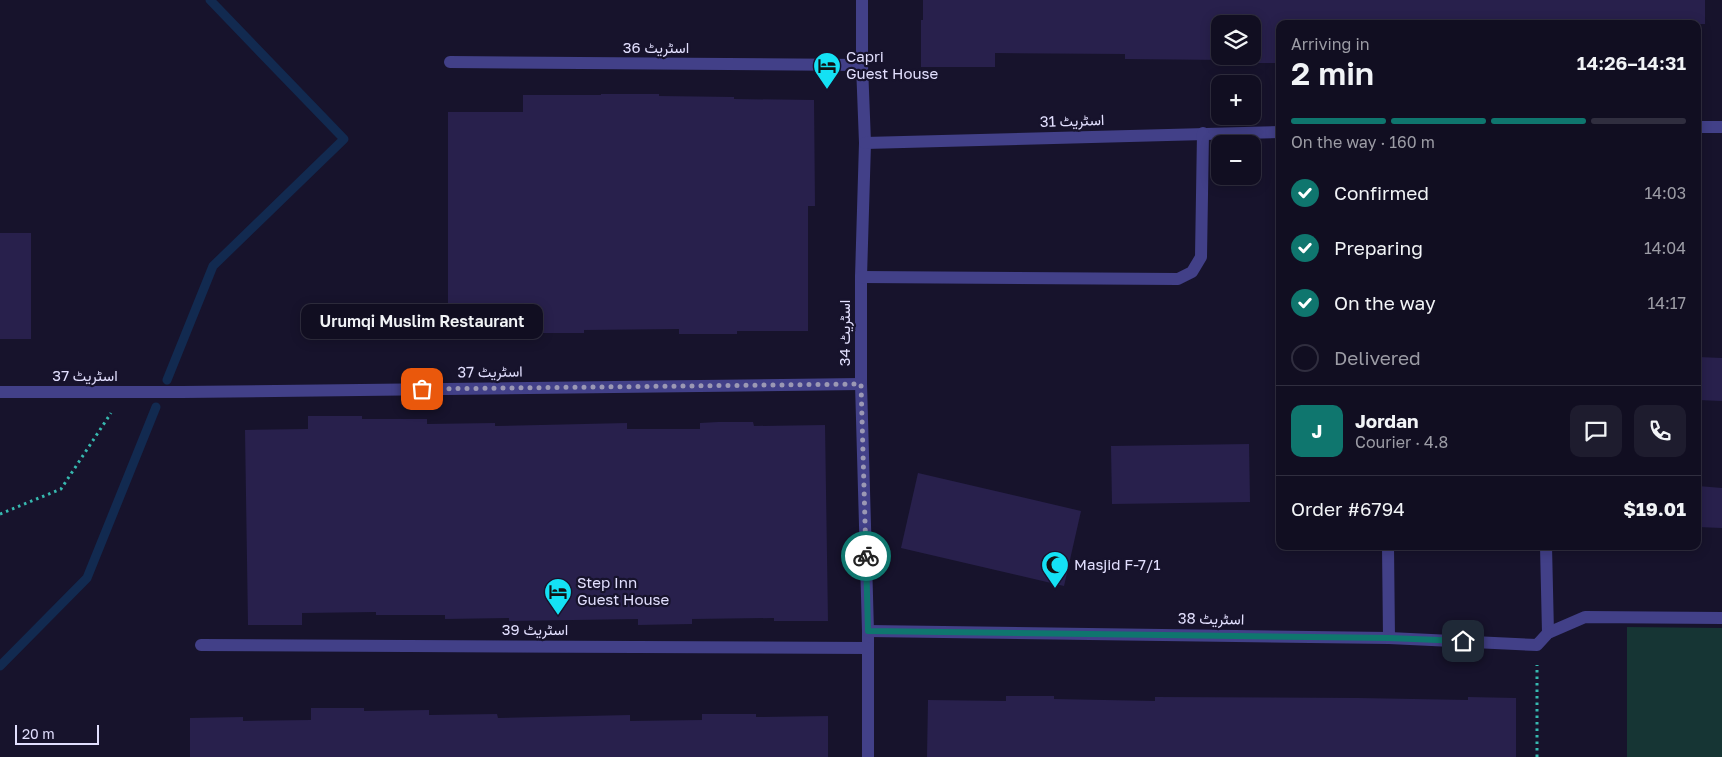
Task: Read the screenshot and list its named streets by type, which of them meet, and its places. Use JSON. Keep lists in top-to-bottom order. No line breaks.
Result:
{"streets":{"street":["اسٹریٹ 36","اسٹریٹ 31","اسٹریٹ 34","اسٹریٹ 37","اسٹریٹ 38","اسٹریٹ 39"]},"crossings":[["اسٹریٹ 36","اسٹریٹ 34"],["اسٹریٹ 31","اسٹریٹ 34"],["اسٹریٹ 34","اسٹریٹ 37"],["اسٹریٹ 34","اسٹریٹ 38"],["اسٹریٹ 34","اسٹریٹ 39"]],"places":{"hotel":["Capri Guest House","Step Inn Guest House"],"other":["Urumqi Muslim Restaurant"],"mosque":["Masjid F-7/1"]},"scale_bar":"20 m","page":{"map_buttons":["+","−"],"heading":["2 min","Arriving in","14:26–14:31"],"panel":["Jordan","Courier · 4.8","Order #6794","$19.01"],"bar":"On the way · 160 m","list":[["Confirmed","14:03"],["Preparing","14:04"],["On the way","14:17"],"Delivered"],"bubble":"Urumqi Muslim Restaurant","round":"J","scale":"20 m"}}
